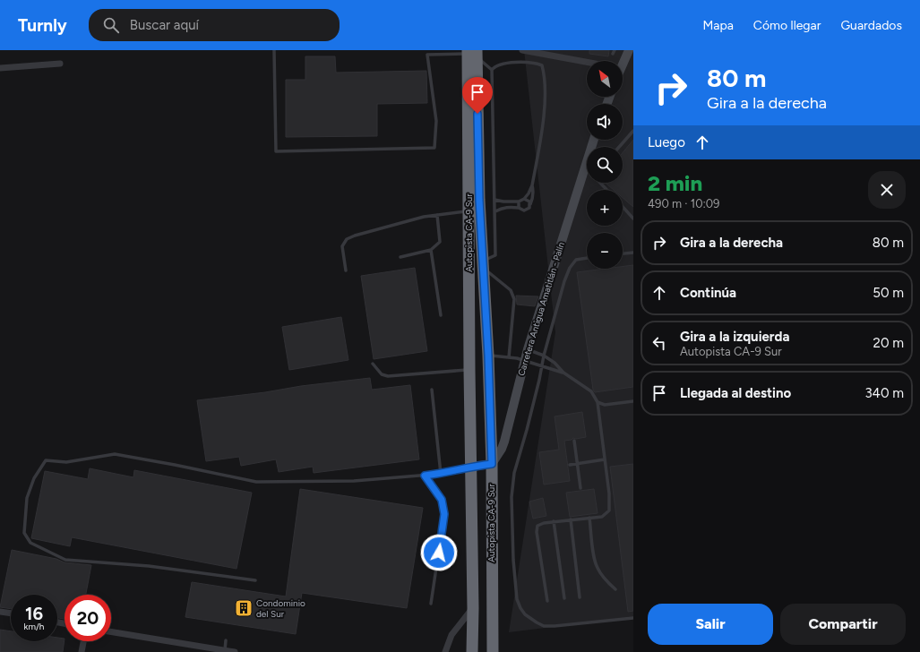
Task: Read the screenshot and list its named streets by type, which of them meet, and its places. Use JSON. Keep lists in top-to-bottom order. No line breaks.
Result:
{"streets":{"highway":["Autopista CA-9 Sur"],"main road":["Carretera Antigua Amatitlán - Palín"]},"crossings":[["Autopista CA-9 Sur","Carretera Antigua Amatitlán - Palín"]],"places":{"building":["Condominio del Sur"]},"north":"top left","page":{"header":"Turnly","search":"Buscar aquí","nav":["Mapa","Cómo llegar","Guardados"],"turn":["80 m","Gira a la derecha"],"map_buttons":["+","−"],"then":"Luego","heading":["2 min","490 m · 10:09"],"list":[{"name":"Gira a la derecha","value":"80 m"},{"name":"Continúa","value":"50 m"},{"name":"Gira a la izquierda","note":"Autopista CA-9 Sur","value":"20 m"},{"name":"Llegada al destino","value":"340 m"}],"speed":"16 km/h","limit":"20","buttons":["Salir","Compartir"]}}
